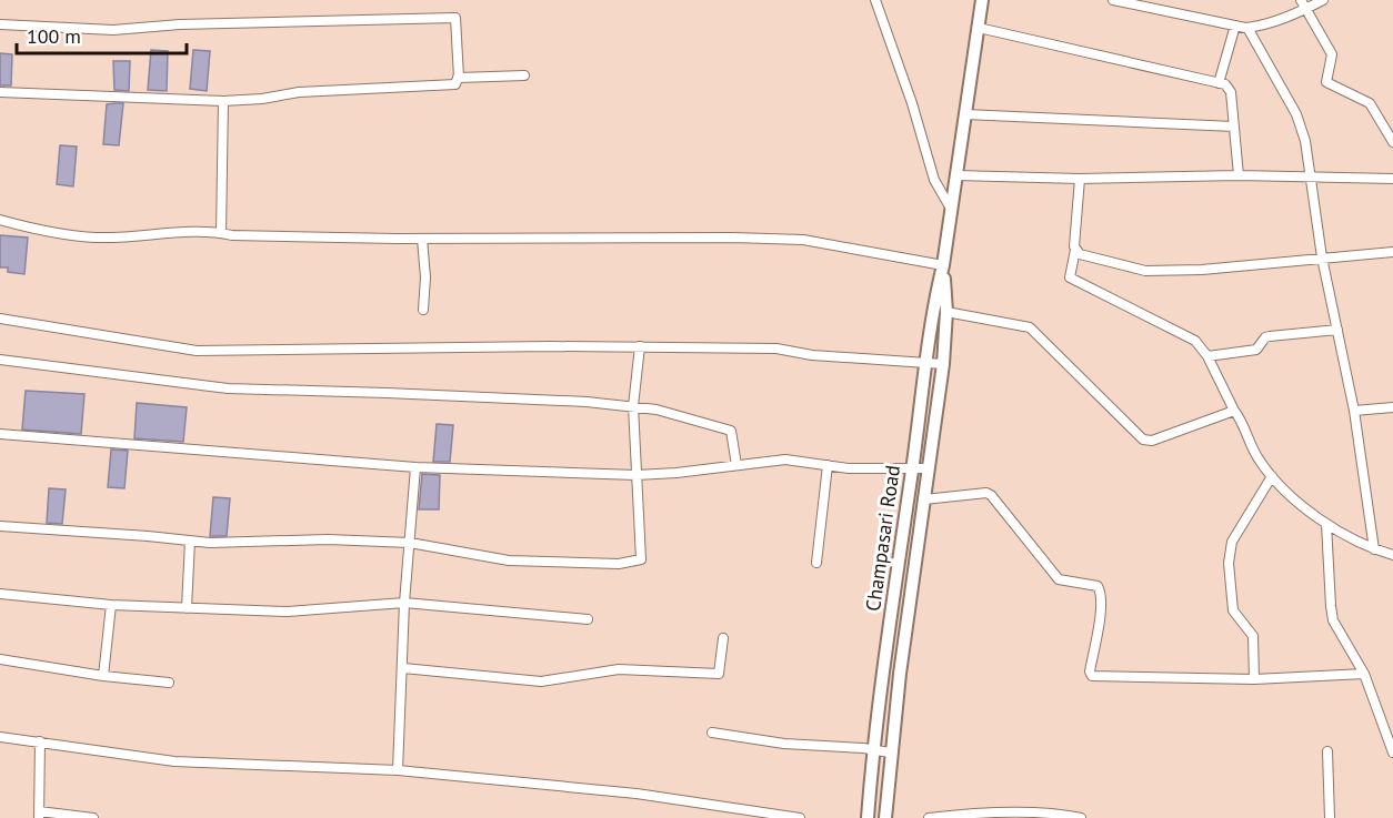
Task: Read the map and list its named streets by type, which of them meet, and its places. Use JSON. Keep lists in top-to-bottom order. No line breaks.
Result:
{"streets":{"main road":["Champasari Road"]},"scale_bar":"100 m"}
